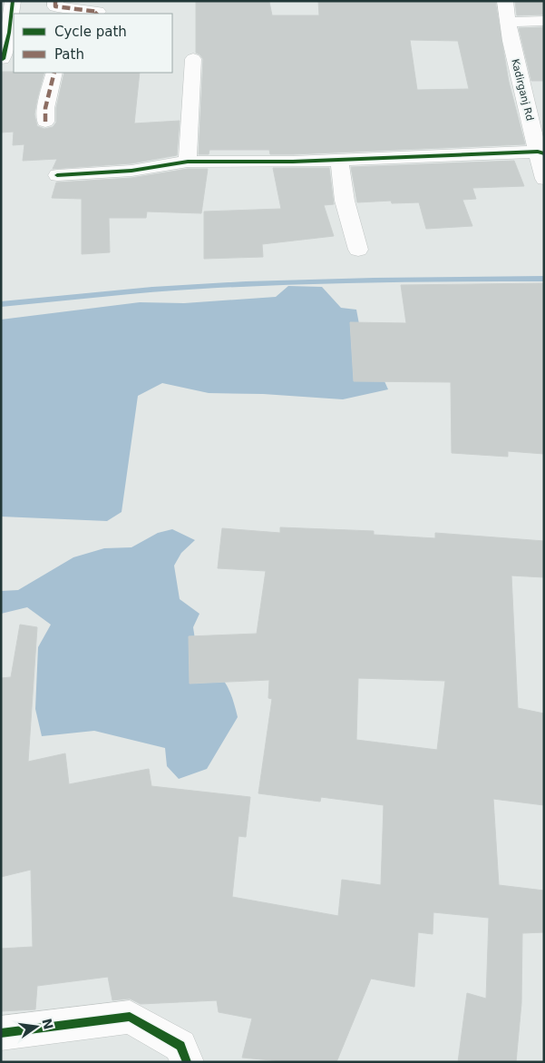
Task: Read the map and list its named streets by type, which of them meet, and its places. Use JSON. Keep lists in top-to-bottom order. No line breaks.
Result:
{"streets":{"street":["Kadirganj Rd"]},"legend":["Cycle path","Path"],"north":"right"}
